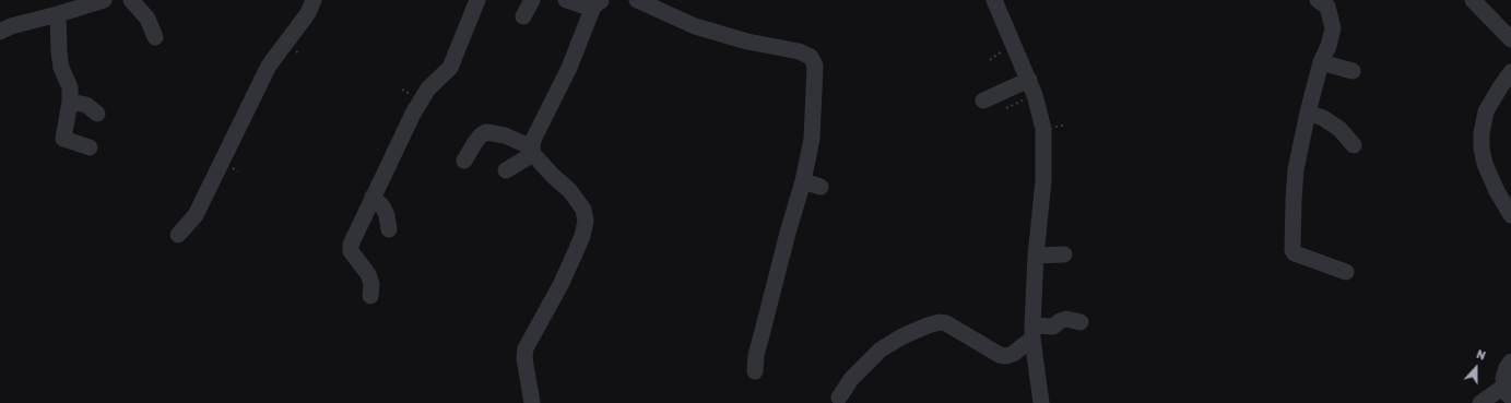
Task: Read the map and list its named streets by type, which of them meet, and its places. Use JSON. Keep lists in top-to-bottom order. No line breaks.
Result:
{"north":"top"}
